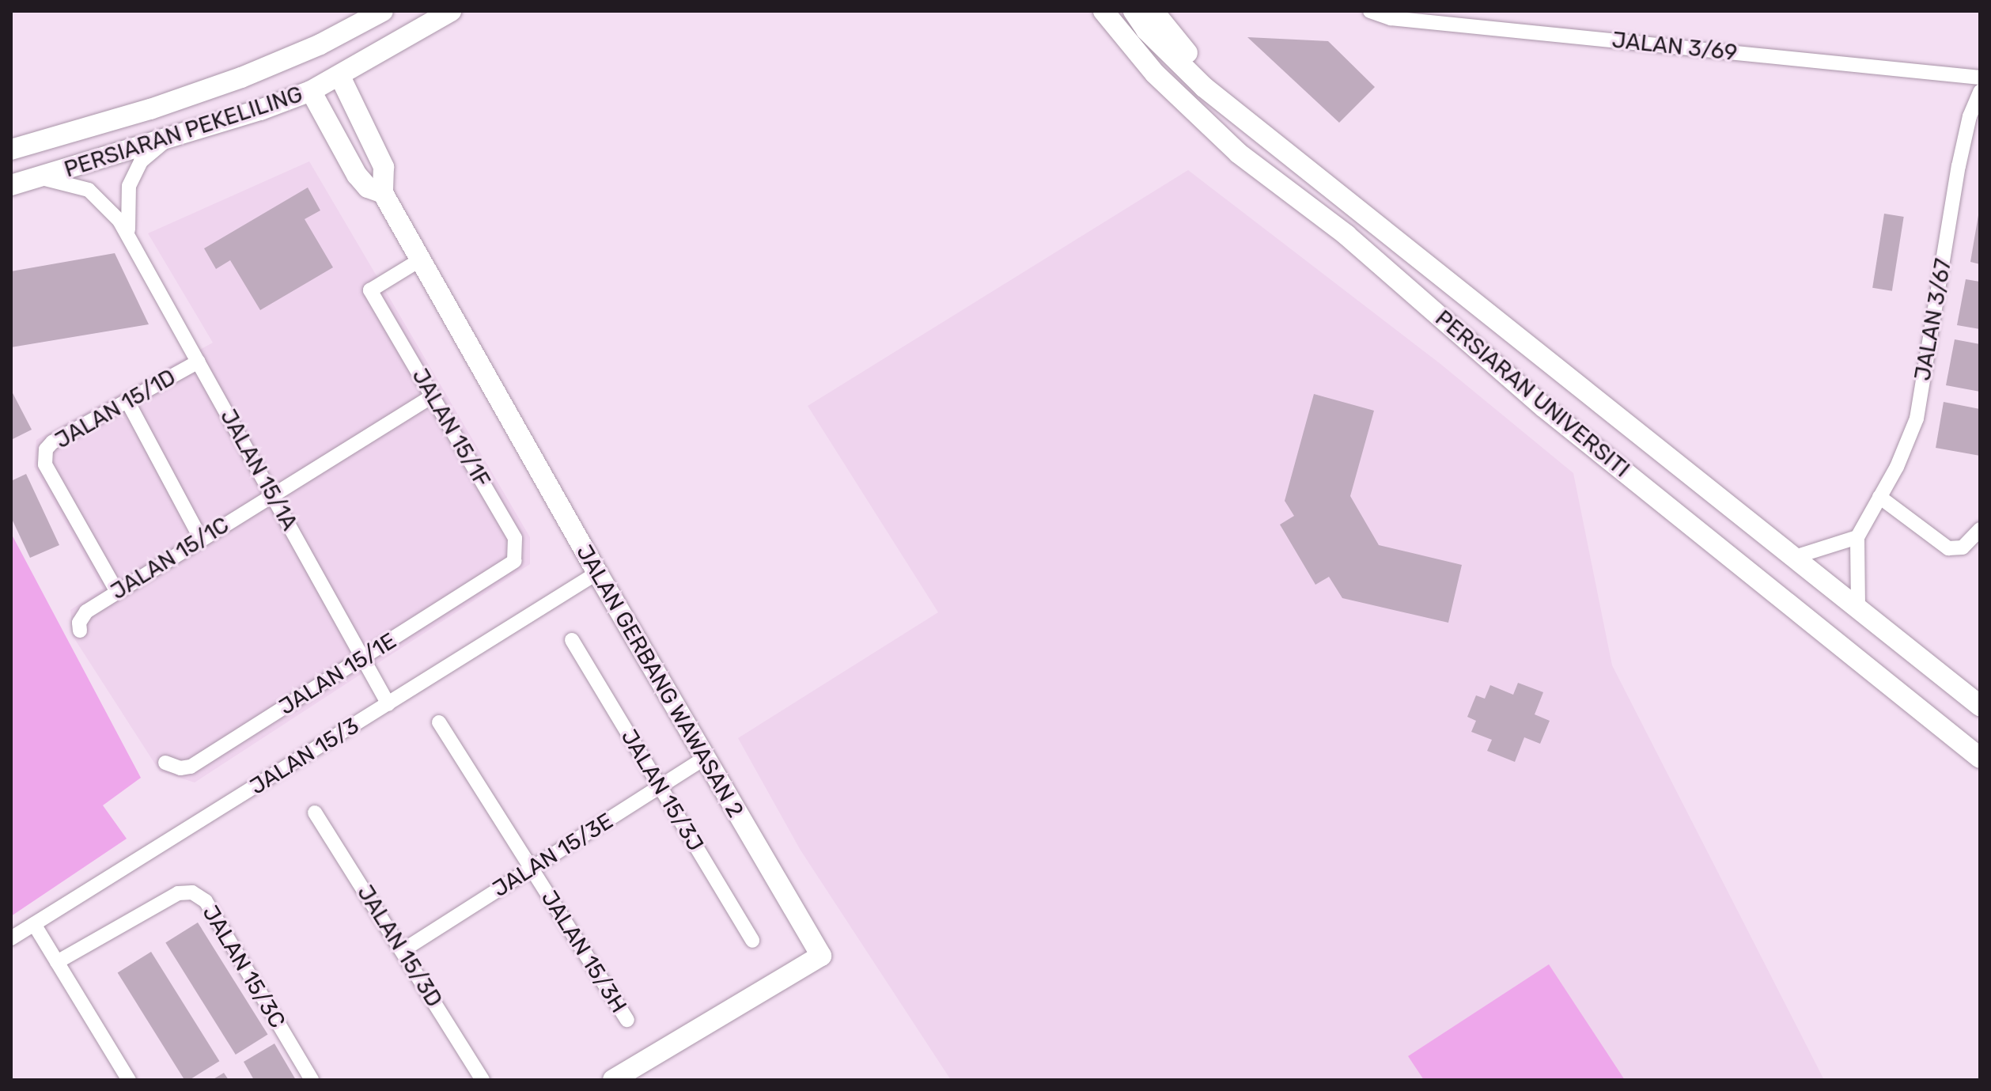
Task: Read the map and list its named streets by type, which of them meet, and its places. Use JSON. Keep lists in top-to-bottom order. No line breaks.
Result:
{"streets":{"main road":["PERSIARAN PEKELILING","PERSIARAN UNIVERSITI","JALAN GERBANG WAWASAN 2"],"street":["JALAN 3/69","JALAN 3/67","JALAN 15/1D","JALAN 15/1F","JALAN 15/1A","JALAN 15/1C","JALAN 15/1E","JALAN 15/3","JALAN 15/3J","JALAN 15/3E","JALAN 15/3D","JALAN 15/3H","JALAN 15/3C"]},"crossings":[["PERSIARAN PEKELILING","JALAN 15/1A"],["PERSIARAN PEKELILING","JALAN GERBANG WAWASAN 2"],["JALAN 15/1D","JALAN 15/1A"],["JALAN 15/1D","JALAN 15/1C"],["JALAN 15/1F","JALAN 15/1C"],["JALAN 15/1F","JALAN 15/1E"],["JALAN 15/1F","JALAN GERBANG WAWASAN 2"],["JALAN 15/1A","JALAN 15/1C"],["JALAN 15/1A","JALAN 15/1E"],["JALAN 15/1A","JALAN 15/3"],["JALAN GERBANG WAWASAN 2","JALAN 15/3"],["JALAN GERBANG WAWASAN 2","JALAN 15/3E"],["JALAN 15/3J","JALAN 15/3E"],["JALAN 15/3E","JALAN 15/3D"],["JALAN 15/3E","JALAN 15/3H"]]}
